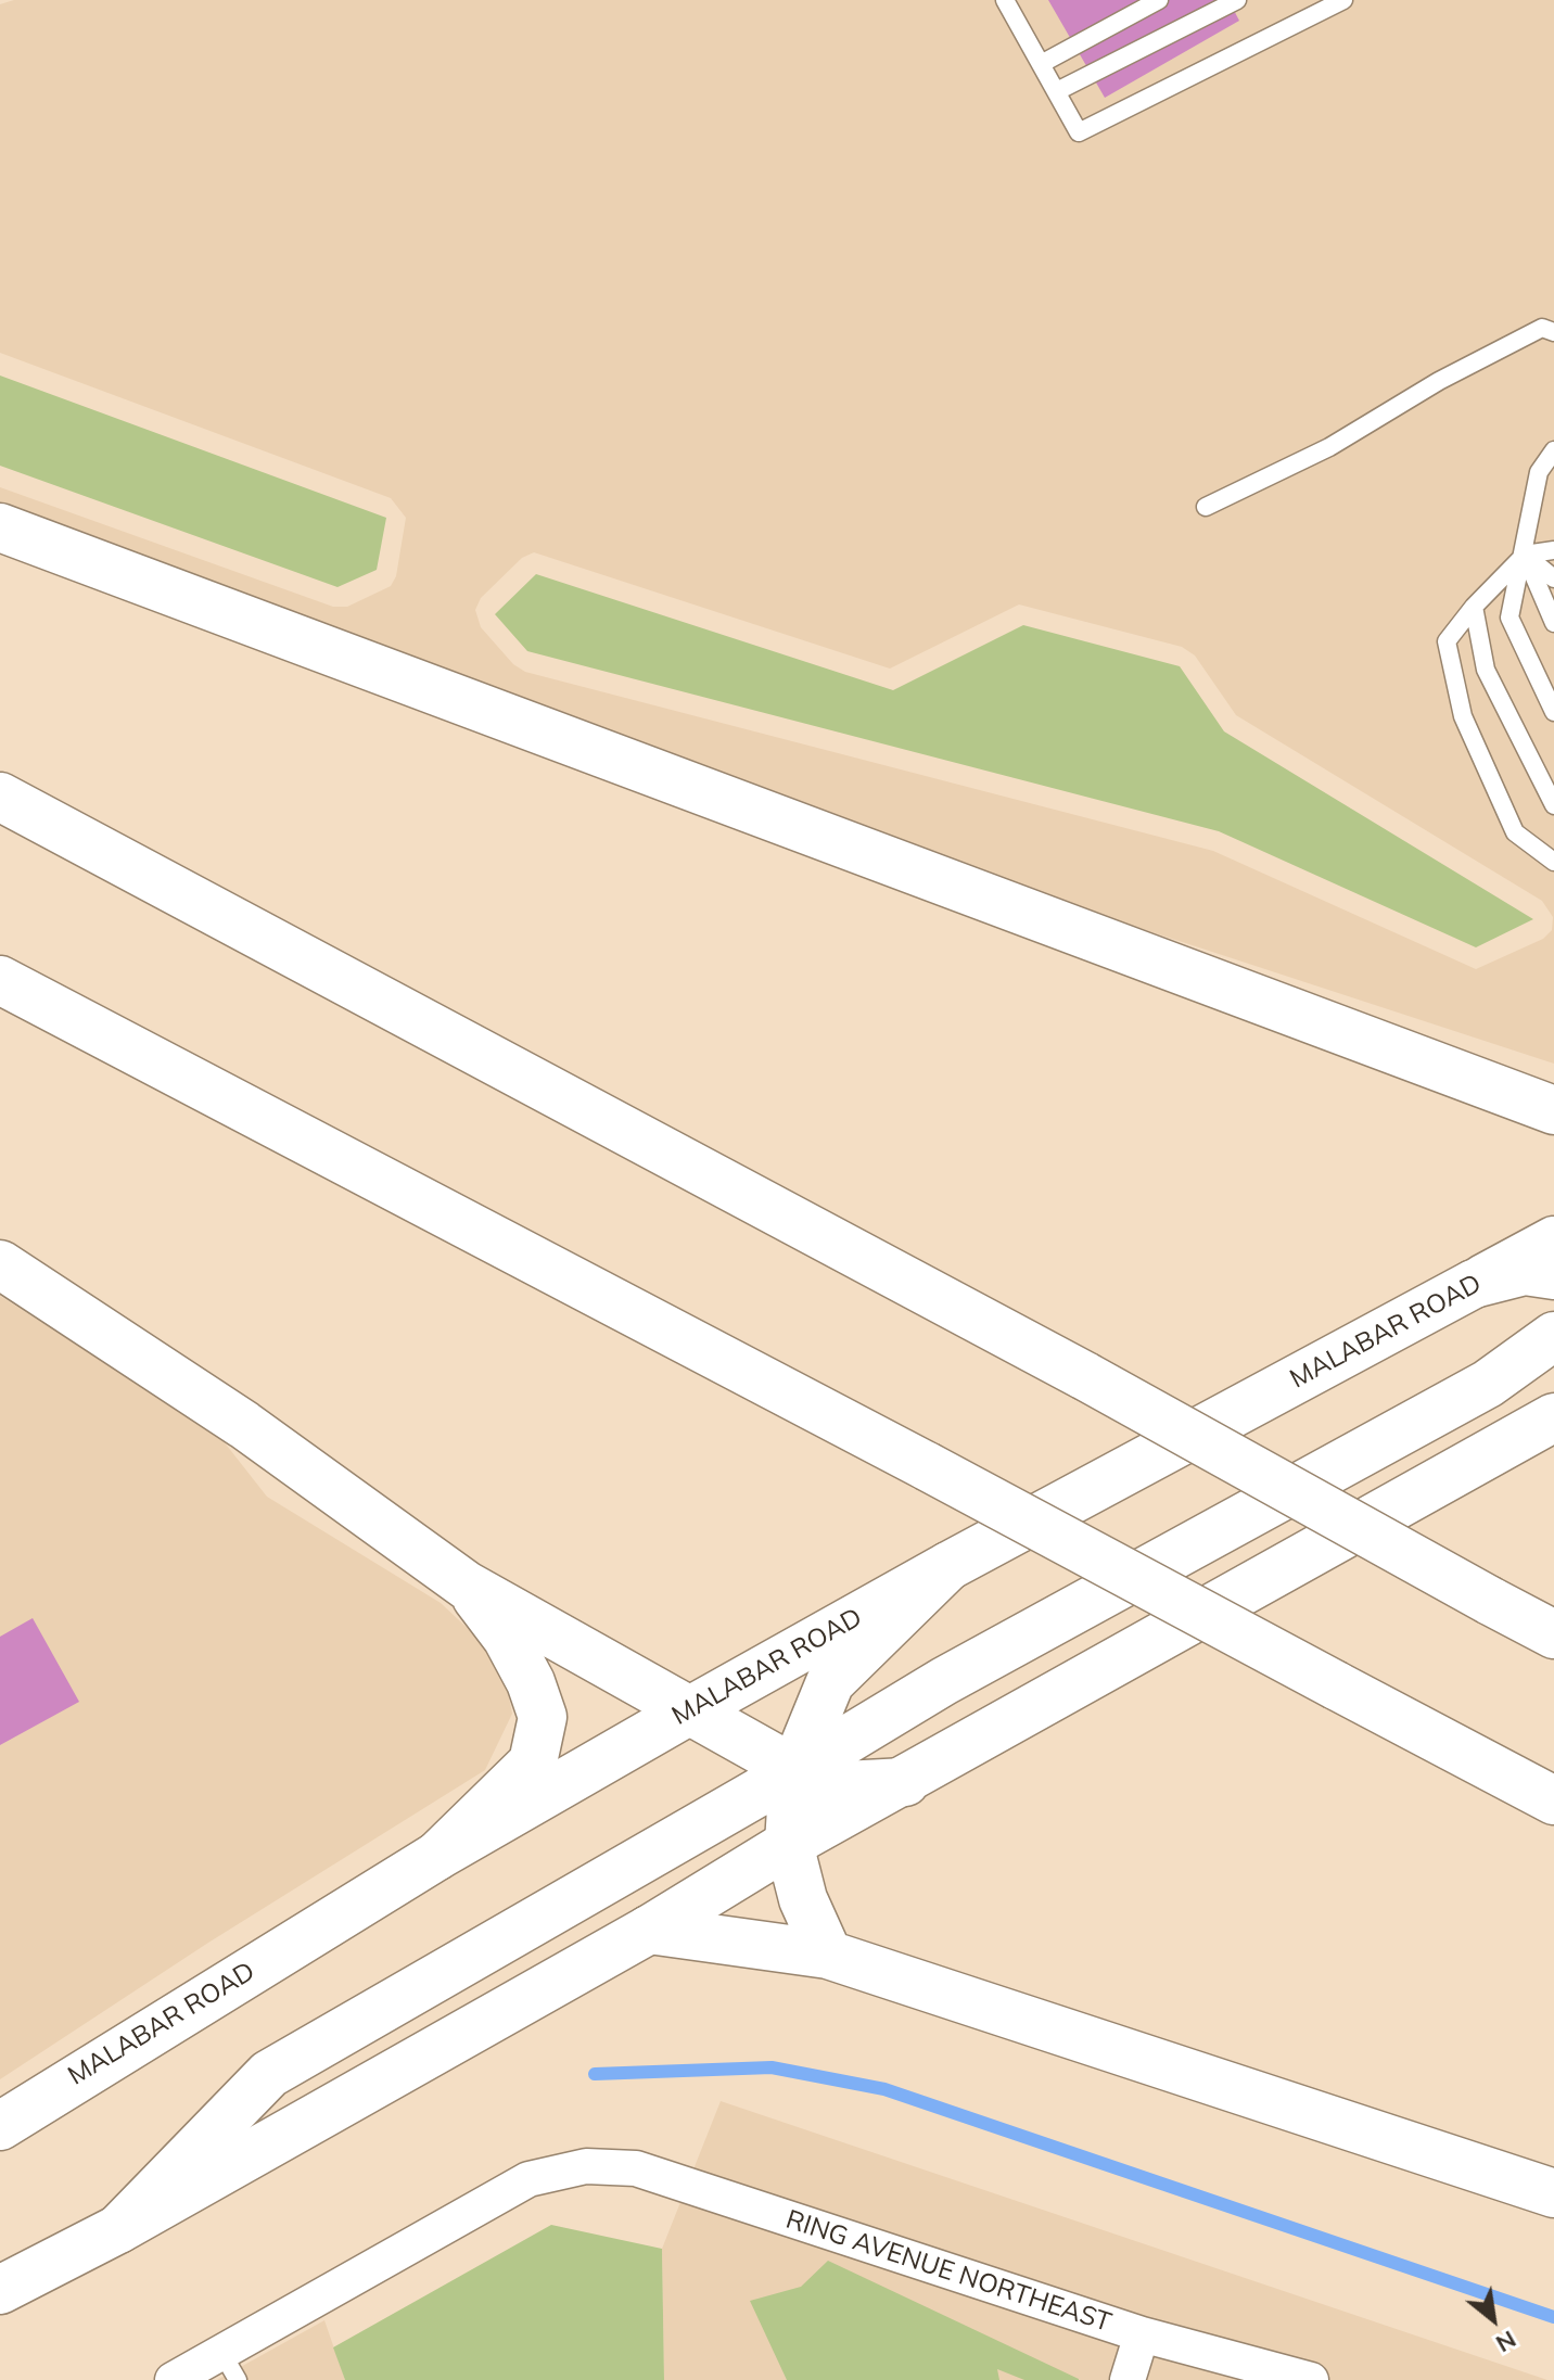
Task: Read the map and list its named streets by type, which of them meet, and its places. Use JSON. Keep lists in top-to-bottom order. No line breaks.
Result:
{"streets":{"main road":["MALABAR ROAD"],"street":["RING AVENUE NORTHEAST"]},"north":"bottom right"}
